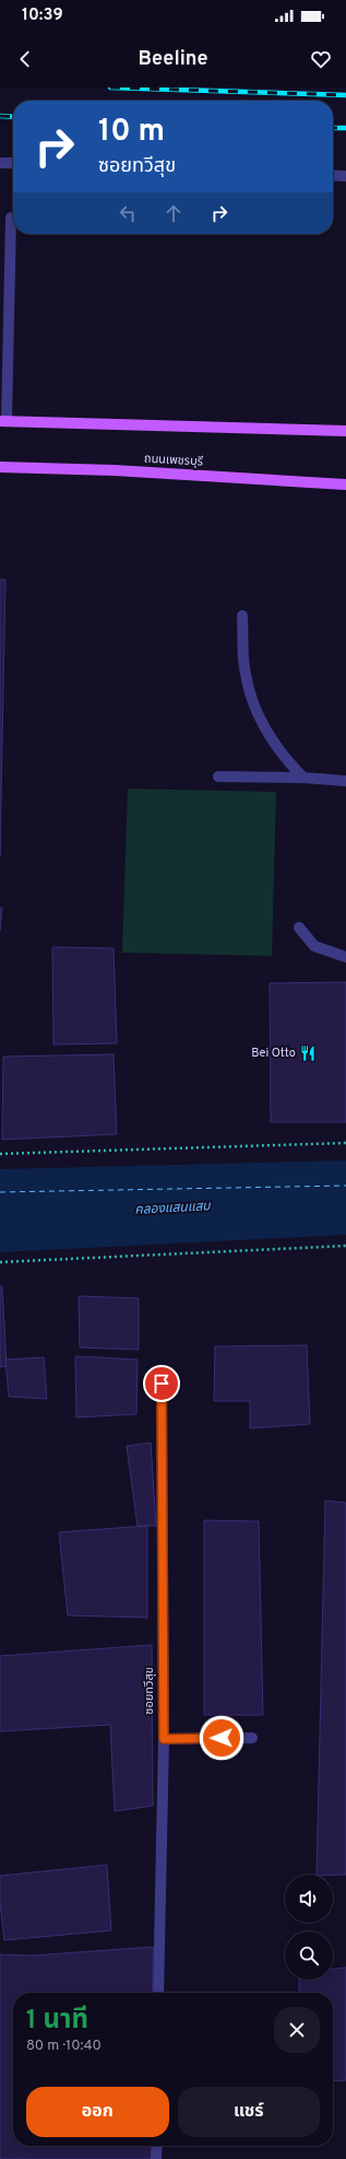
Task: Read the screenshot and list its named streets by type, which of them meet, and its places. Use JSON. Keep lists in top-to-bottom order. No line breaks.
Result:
{"streets":{"main road":["ถนนเพชรบุรี"],"street":["ซอยทวีสุข"]},"water":["คลองแสนแสบ"],"places":{"restaurant":["Bei Otto"]},"page":{"status":"10:39","header":"Beeline","turn":["10 m","ซอยทวีสุข"],"heading":["1 นาที","80 m · 10:40"],"buttons":["ออก","แชร์"]}}
